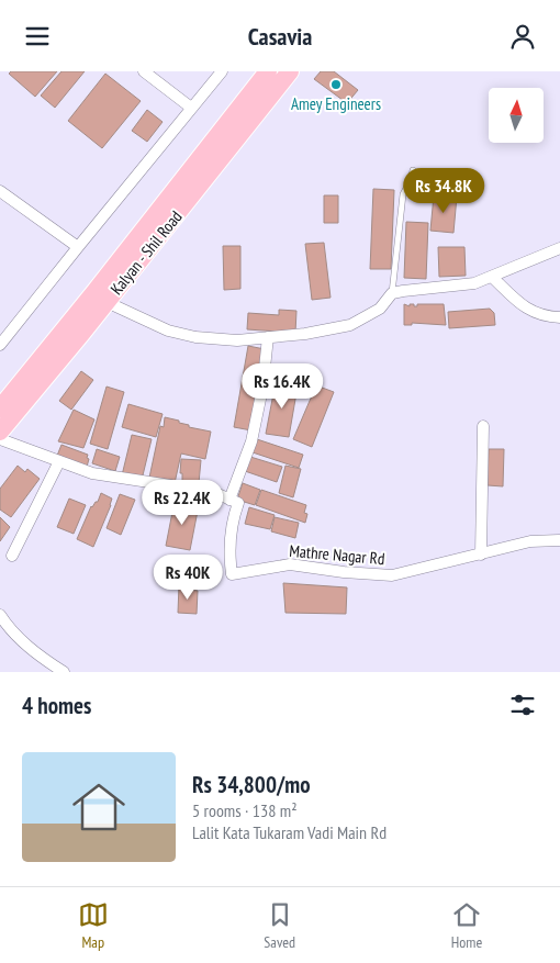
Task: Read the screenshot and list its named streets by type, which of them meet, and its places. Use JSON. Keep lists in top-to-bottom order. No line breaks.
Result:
{"streets":{"main road":["Kalyan - Shil Road"],"street":["Mathre Nagar Rd"]},"places":["Amey Engineers"],"north":"top","page":{"header":"Casavia","price":["Rs 34.8K","Rs 16.4K","Rs 22.4K","Rs 40K"],"heading":"4 homes","list":[{"name":"Rs 34,800/mo","note":"5 rooms · 138 m² · Lalit Kata Tukaram Vadi Main Rd"}],"tabs":["Map","Saved","Home"]}}
